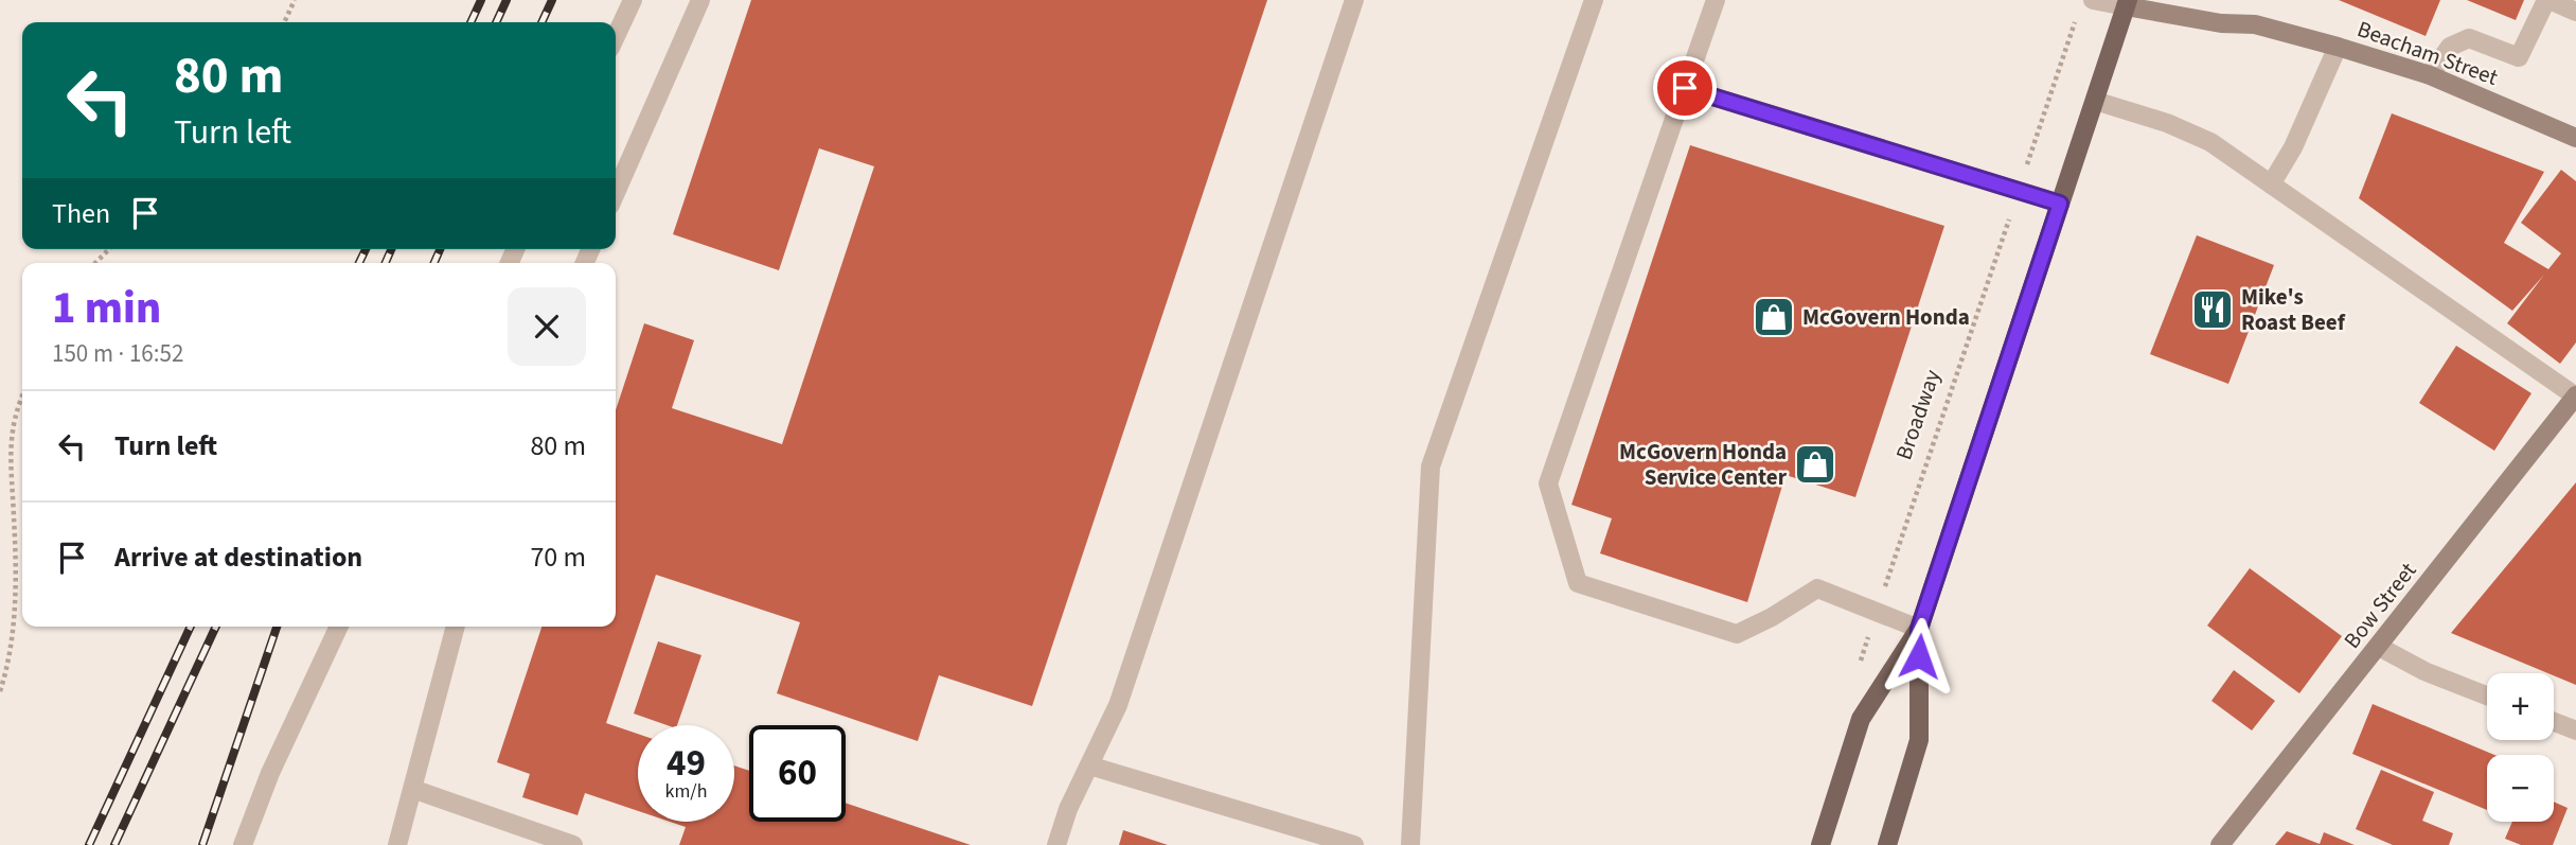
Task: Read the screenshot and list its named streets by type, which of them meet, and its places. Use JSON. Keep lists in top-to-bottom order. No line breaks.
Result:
{"streets":{"main road":["Beacham Street","Bow Street"],"path":["Broadway"]},"places":{"restaurant":["Mike's Roast Beef"],"shop":["McGovern Honda","McGovern Honda Service Center"]},"page":{"turn":["80 m","Turn left"],"then":"Then","heading":["1 min","150 m · 16:52"],"list":[{"name":"Turn left","value":"80 m"},{"name":"Arrive at destination","value":"70 m"}],"map_buttons":["+","−"],"speed":"49 km/h","limit":"60"}}
